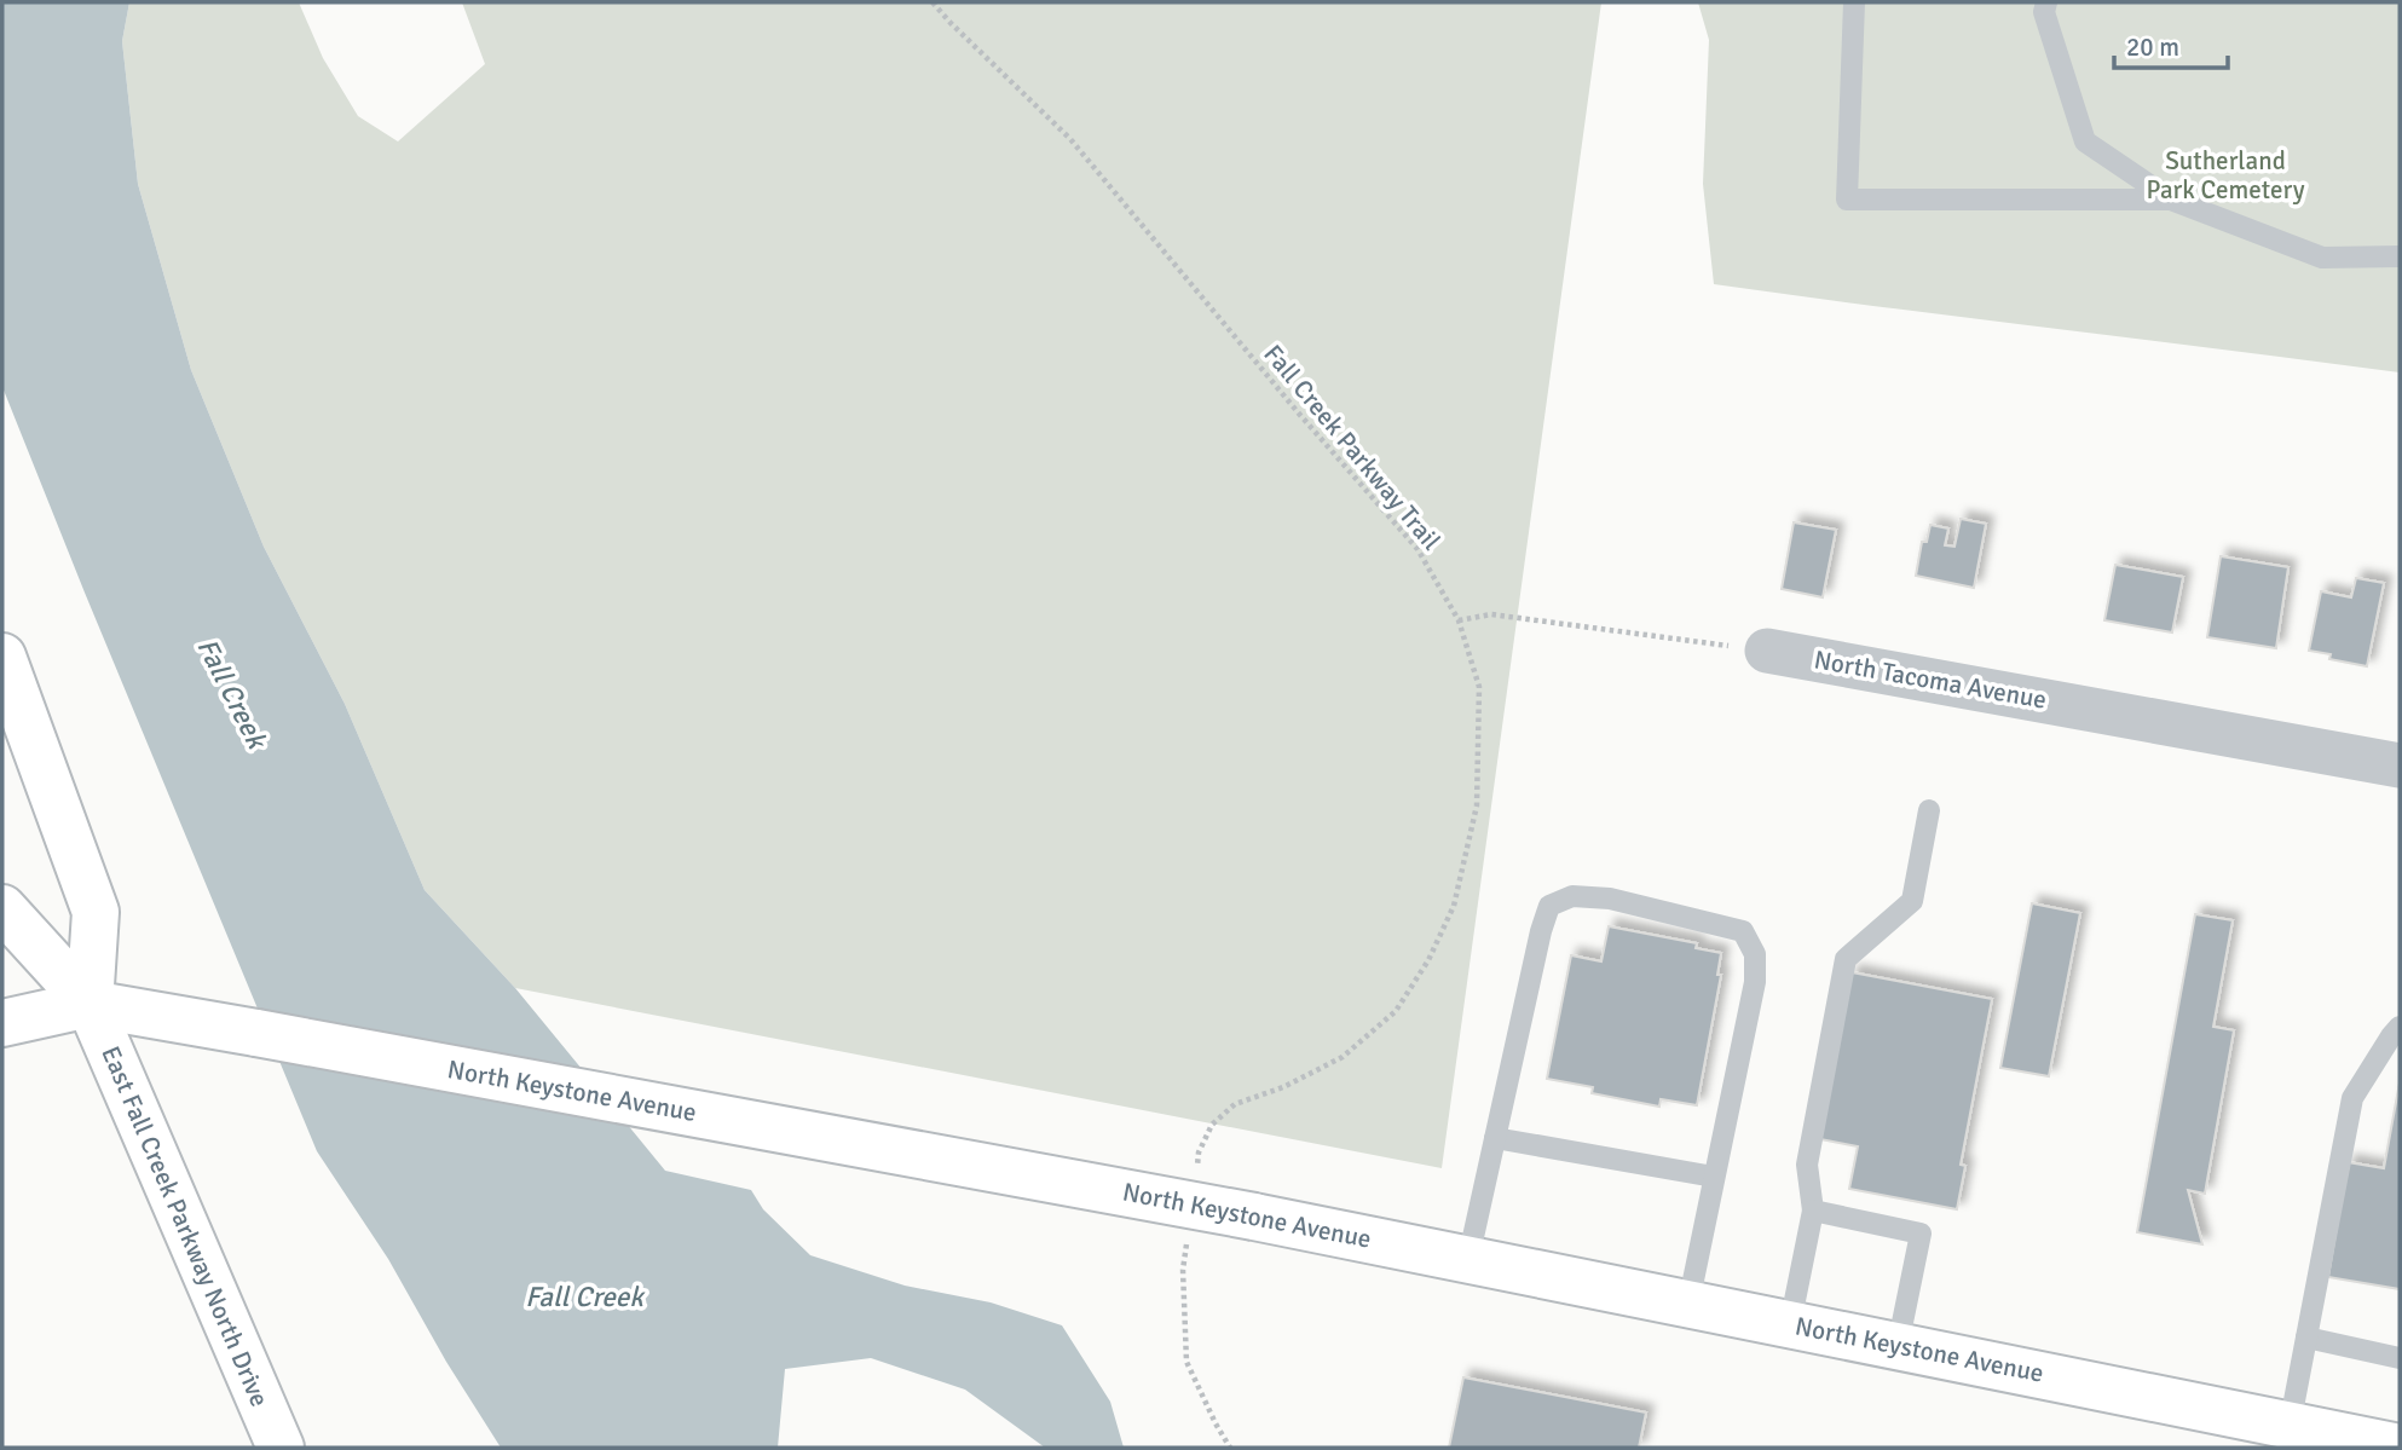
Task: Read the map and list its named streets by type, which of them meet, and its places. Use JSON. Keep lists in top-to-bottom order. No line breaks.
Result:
{"streets":{"main road":["North Keystone Avenue","East Fall Creek Parkway North Drive"],"street":["North Tacoma Avenue"],"path":["Fall Creek Parkway Trail"]},"crossings":[["North Keystone Avenue","East Fall Creek Parkway North Drive"]],"water":["Fall Creek"],"parks":["Sutherland Park Cemetery"],"scale_bar":"20 m"}
